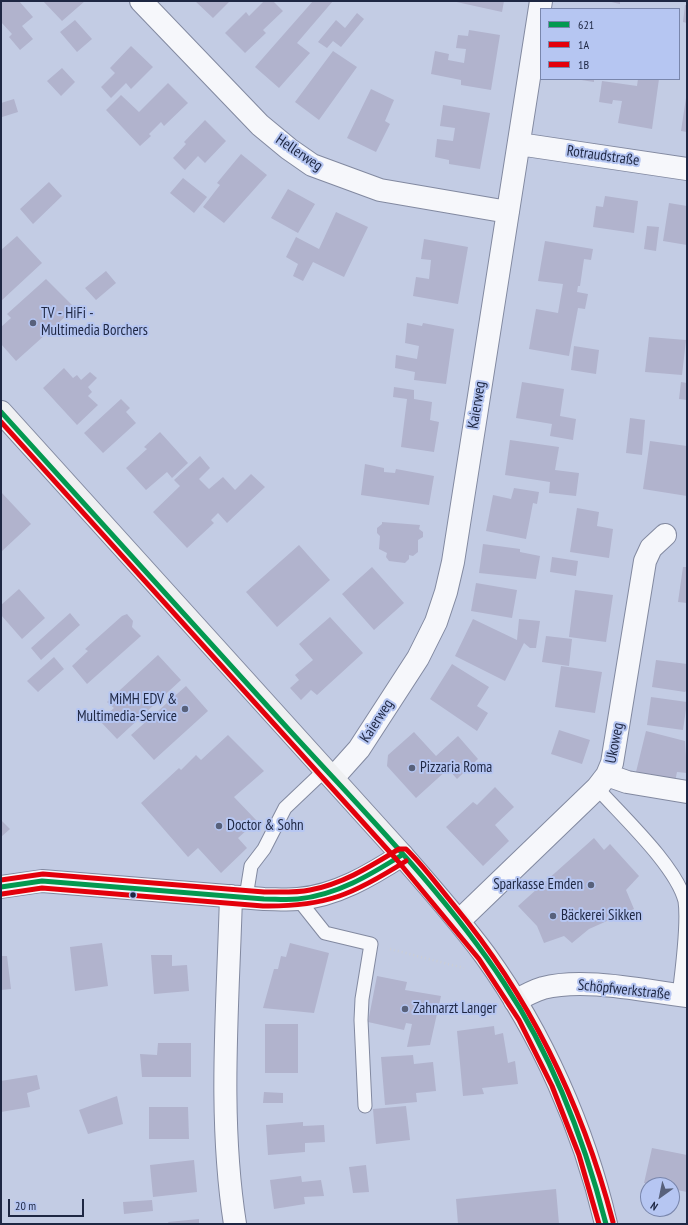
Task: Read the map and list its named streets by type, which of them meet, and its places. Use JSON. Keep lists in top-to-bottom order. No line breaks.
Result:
{"streets":{"street":["Hellerweg","Rotraudstraße","Kaierweg","Ukoweg","Schöpfwerkstraße"]},"crossings":[["Hellerweg","Kaierweg"],["Rotraudstraße","Kaierweg"]],"places":["TV - HiFi - Multimedia Borchers","MiMH EDV & Multimedia-Service","Pizzaria Roma","Doctor & Sohn","Sparkasse Emden","Bäckerei Sikken","Zahnarzt Langer"],"lines":["transit line 621","transit line 1A","transit line 1B"],"legend":["621","1A","1B"],"scale_bar":"20 m","north":"bottom left"}
